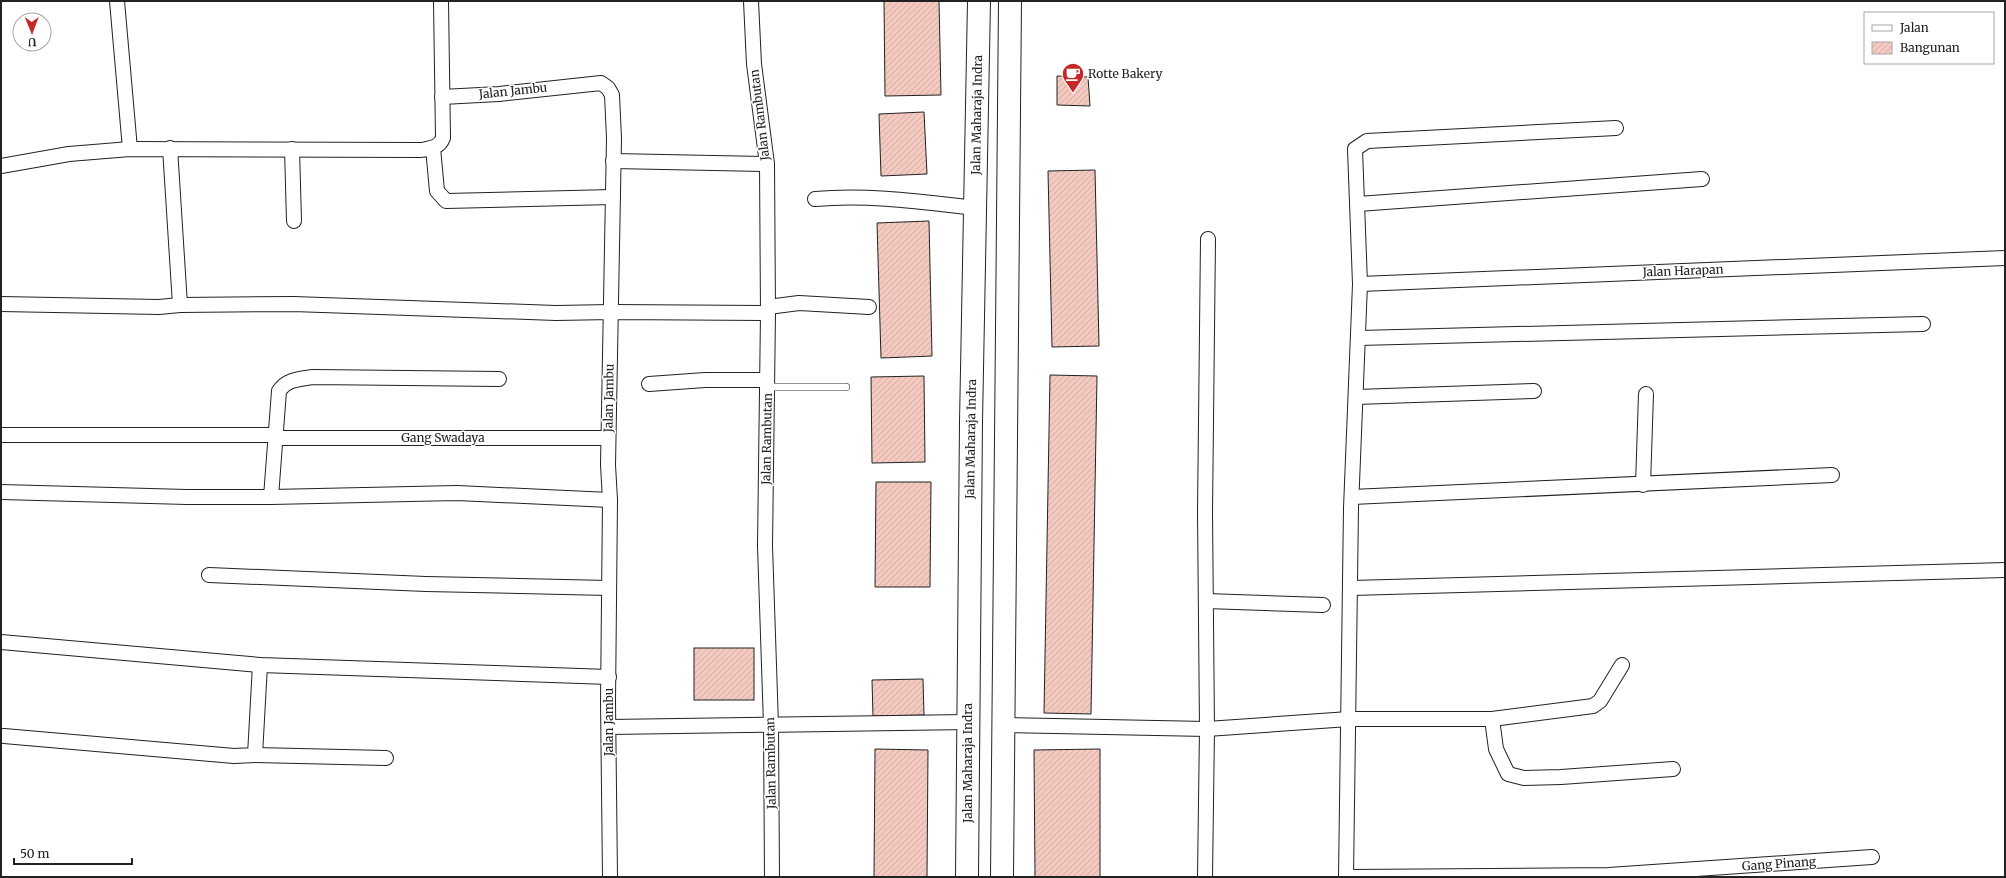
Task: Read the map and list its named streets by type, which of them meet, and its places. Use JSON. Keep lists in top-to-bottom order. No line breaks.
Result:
{"streets":{"highway":["Jalan Maharaja Indra"],"street":["Jalan Jambu","Jalan Rambutan","Jalan Harapan","Gang Swadaya","Gang Pinang"]},"crossings":[["Jalan Jambu","Gang Swadaya"]],"places":{"cafe":["Rotte Bakery"]},"legend":["Jalan","Bangunan"],"scale_bar":"50 m","north":"bottom"}
